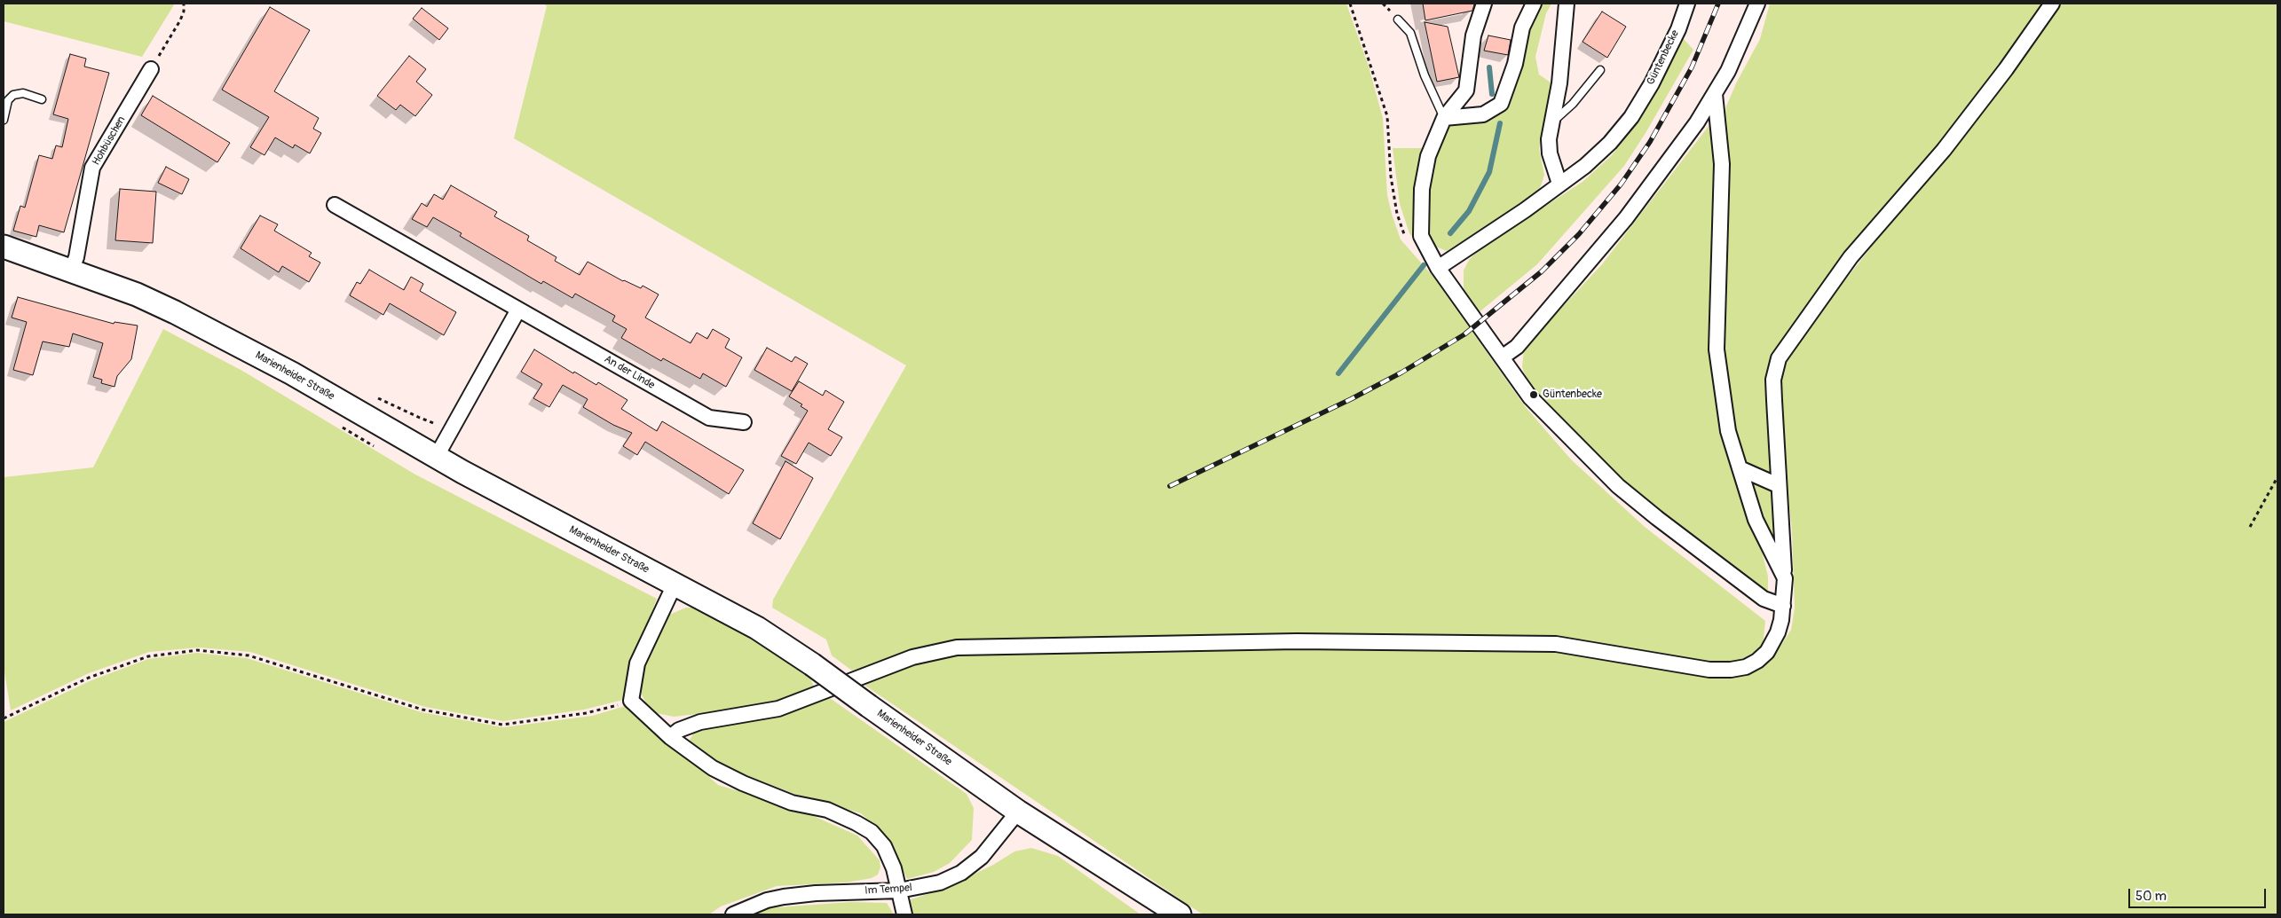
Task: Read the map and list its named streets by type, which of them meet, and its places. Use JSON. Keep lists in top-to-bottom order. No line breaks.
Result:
{"streets":{"main road":["Marienheider Straße"],"street":["Güntenbecke","Hohbüschen","An der Linde","Im Tempel"]},"crossings":[["Hohbüschen","Marienheider Straße"],["Marienheider Straße","Im Tempel"]],"places":["Güntenbecke"],"scale_bar":"50 m"}
